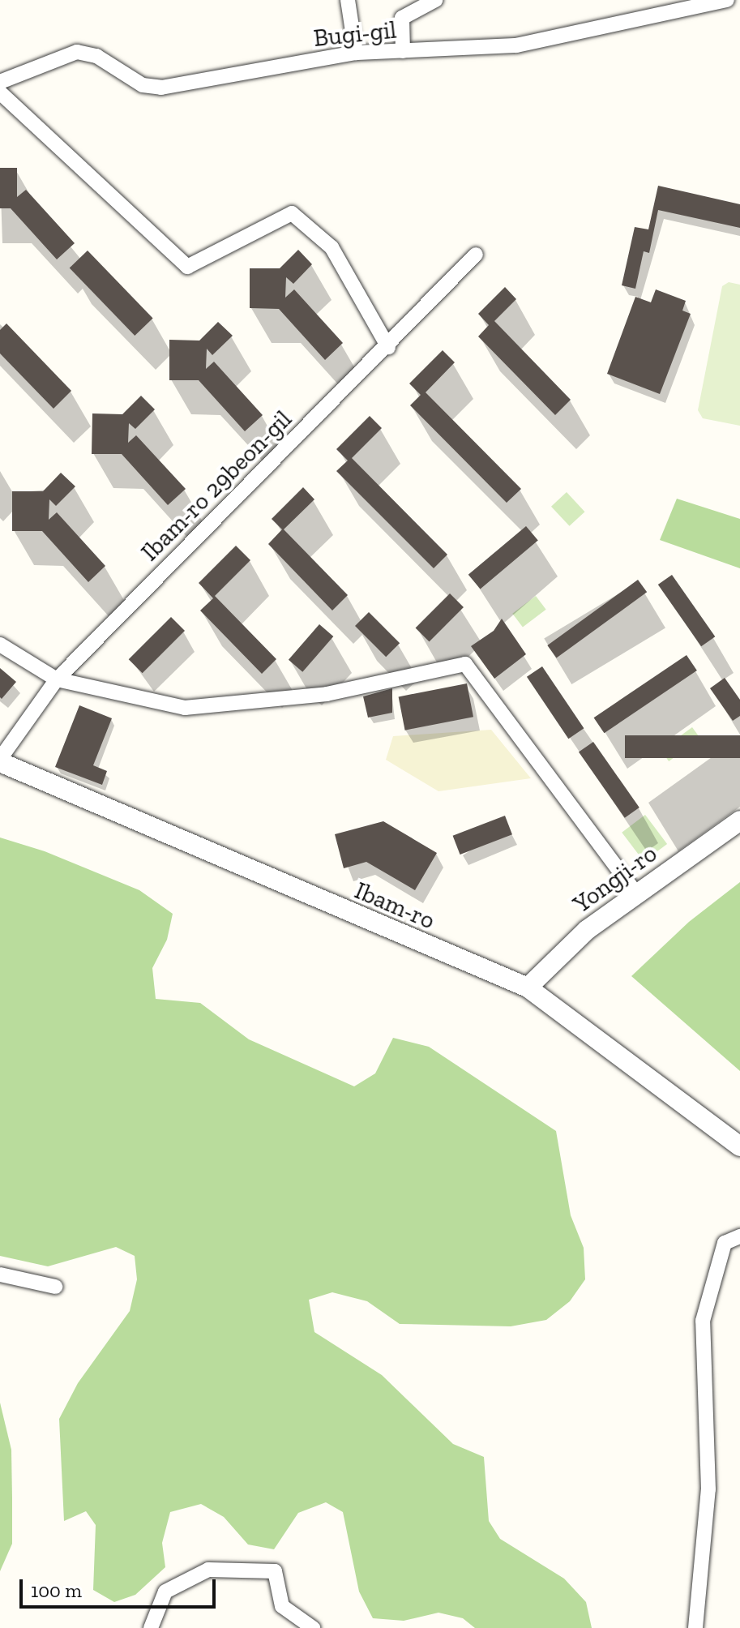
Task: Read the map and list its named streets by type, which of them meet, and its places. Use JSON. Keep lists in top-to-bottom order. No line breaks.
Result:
{"streets":{"street":["Bugi-gil","Ibam-ro 29beon-gil","Yongji-ro","Ibam-ro"]},"crossings":[["Ibam-ro 29beon-gil","Ibam-ro"],["Yongji-ro","Ibam-ro"]],"scale_bar":"100 m"}
